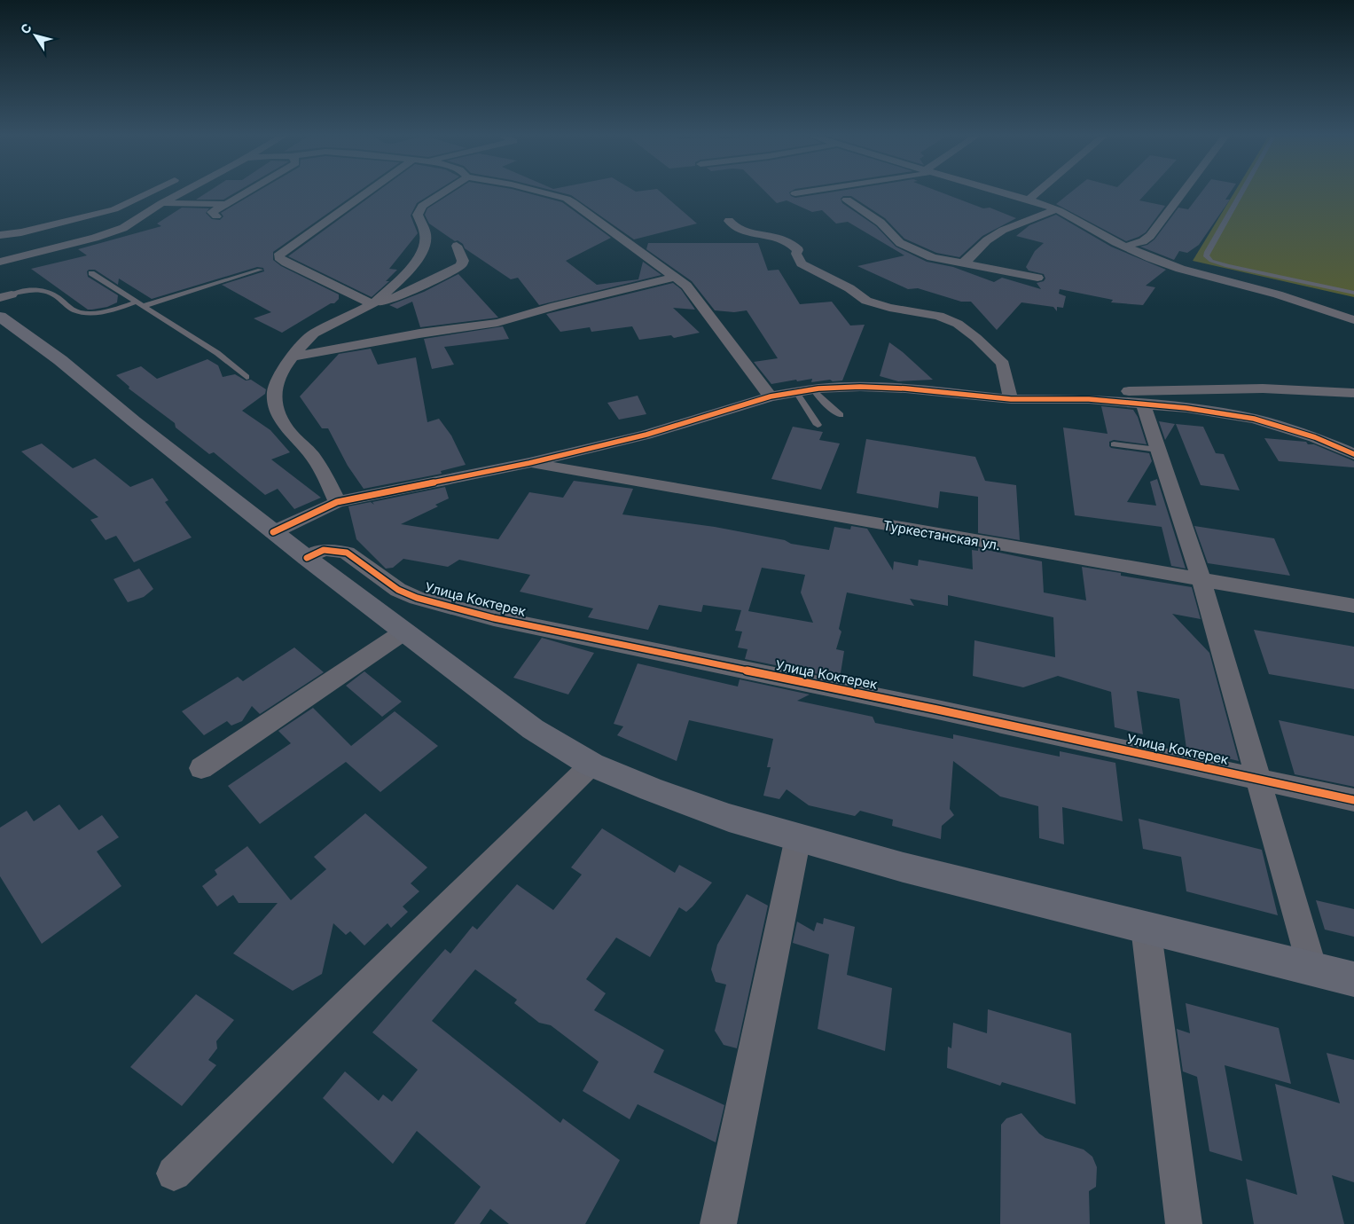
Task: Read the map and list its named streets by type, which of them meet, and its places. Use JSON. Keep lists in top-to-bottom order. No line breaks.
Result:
{"streets":{"street":["Туркестанская ул.","Улица Коктерек"]},"north":"top left"}
